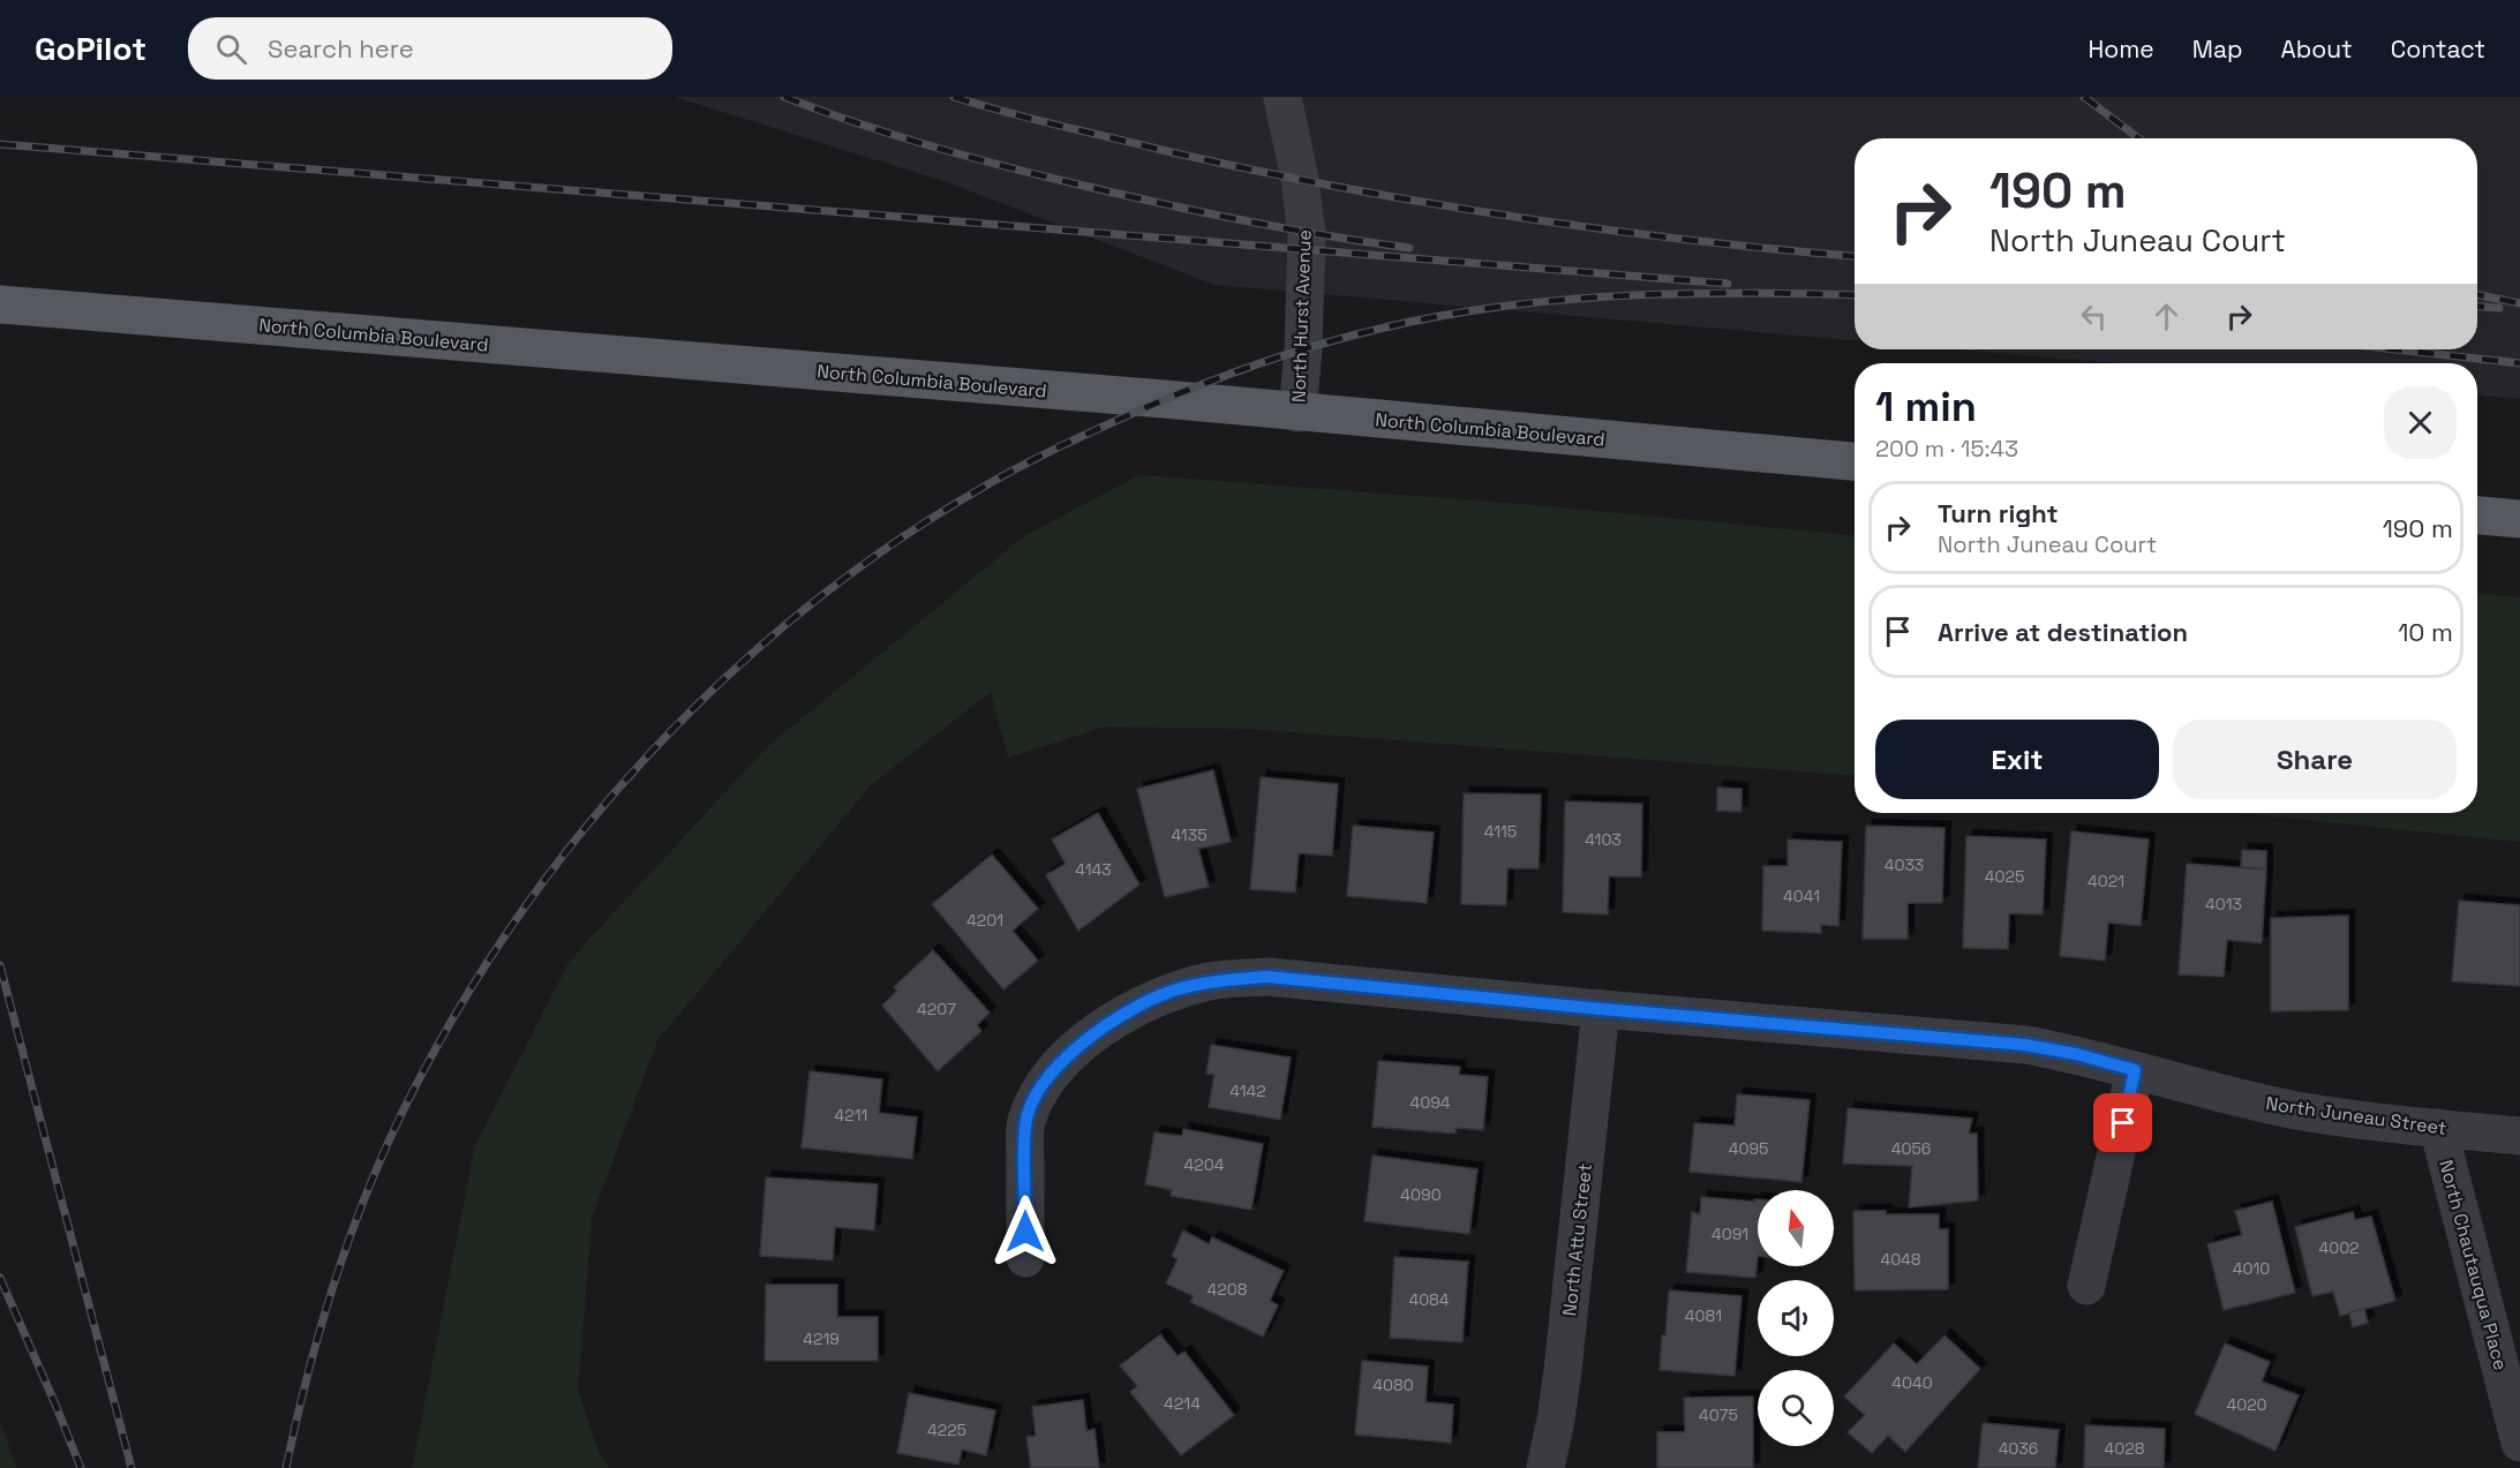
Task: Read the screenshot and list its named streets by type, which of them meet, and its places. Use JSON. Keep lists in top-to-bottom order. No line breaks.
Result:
{"streets":{"main road":["North Columbia Boulevard"],"street":["North Hurst Avenue","North Juneau Street","North Attu Street","North Chautauqua Place"]},"crossings":[["North Hurst Avenue","North Columbia Boulevard"],["North Juneau Street","North Attu Street"],["North Juneau Street","North Chautauqua Place"]],"house_numbers":["4115","4135","4103","4033","4143","4025","4021","4041","4013","4201","4207","4142","4094","4211","4095","4056","4204","4090","4091","4002","4048","4010","4208","4084","4081","4219","4040","4080","4214","4020","4075","4225","4036","4028"],"north":"top","page":{"header":"GoPilot","search":"Search here","nav":["Home","Map","About","Contact"],"turn":["190 m","North Juneau Court"],"heading":["1 min","200 m · 15:43"],"list":[{"name":"Turn right","note":"North Juneau Court","value":"190 m"},{"name":"Arrive at destination","value":"10 m"}],"buttons":["Exit","Share"]}}
